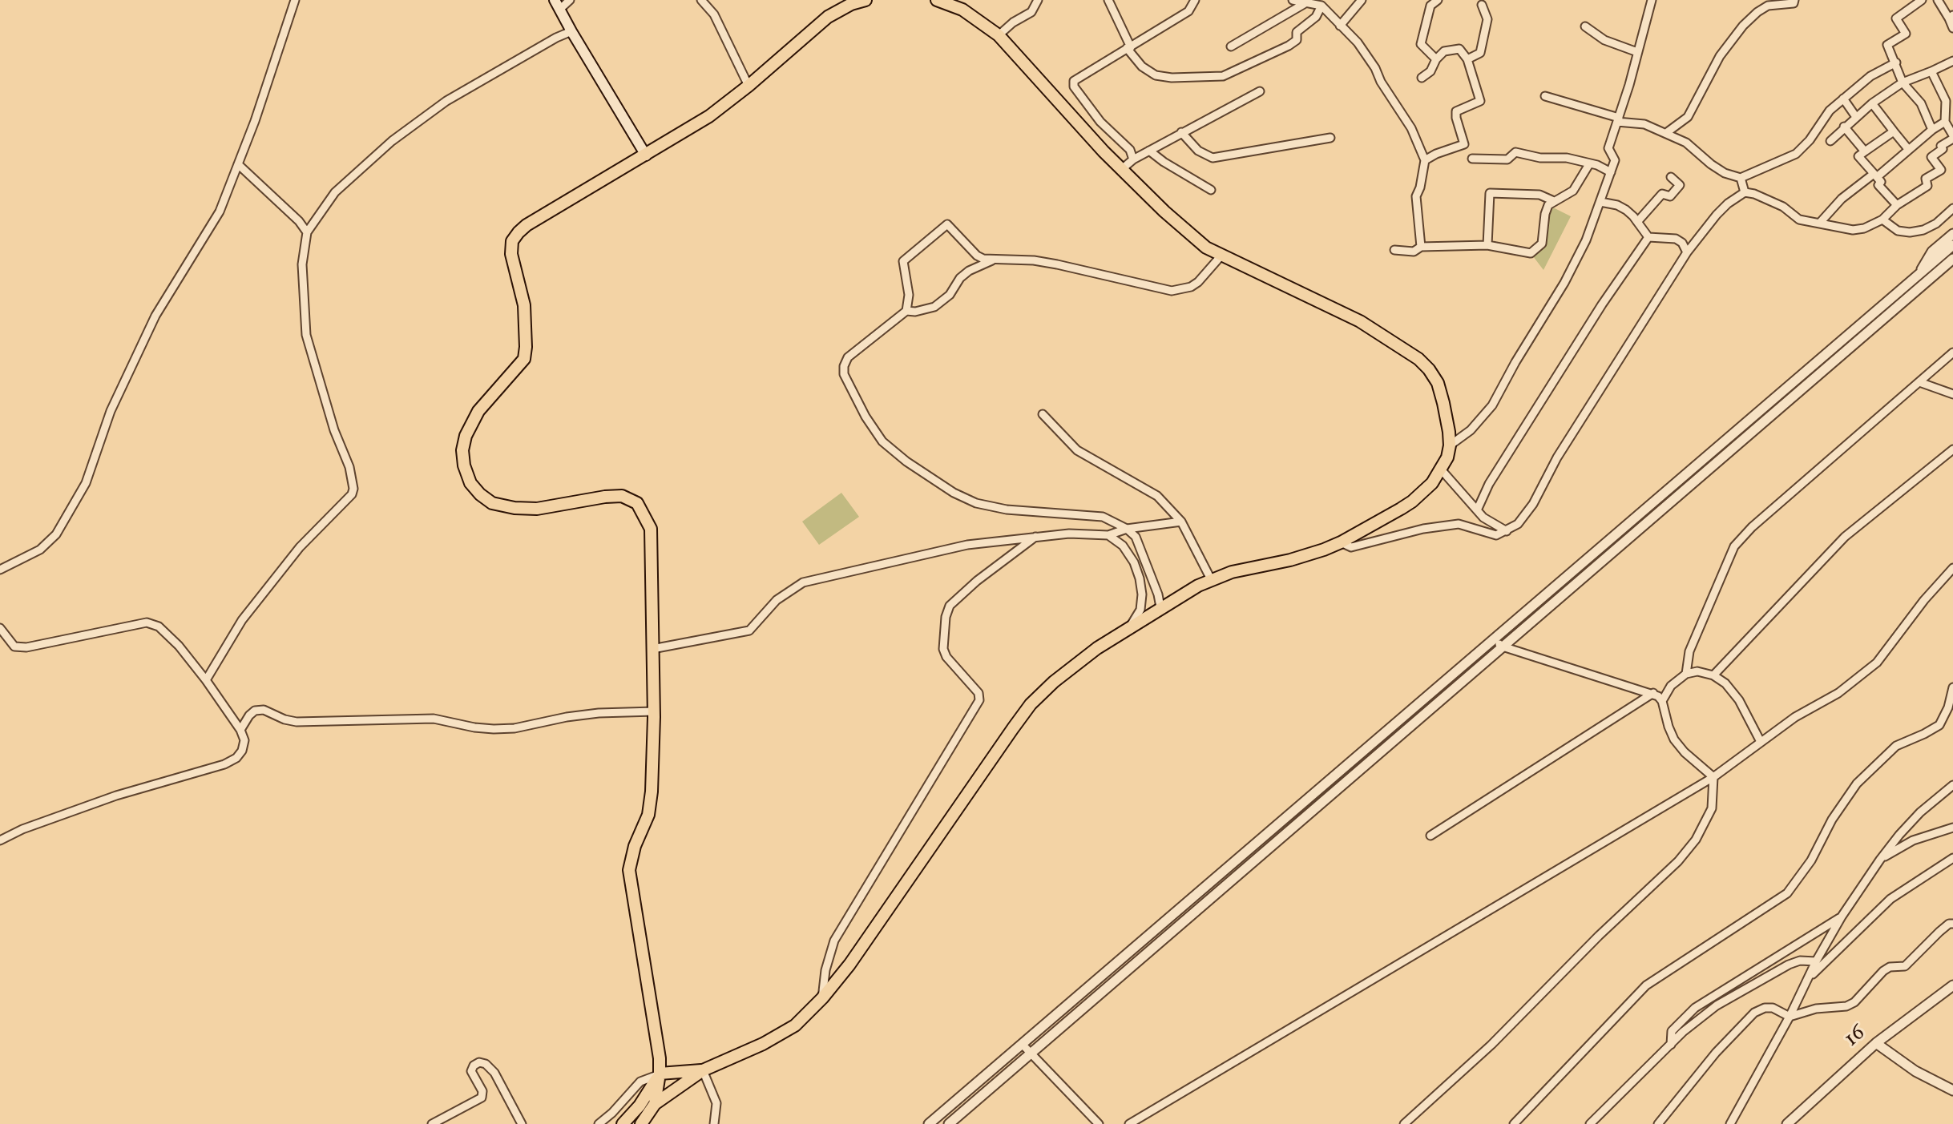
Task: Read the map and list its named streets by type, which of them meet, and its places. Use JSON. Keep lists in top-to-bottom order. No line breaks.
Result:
{"streets":{"street":["16"]}}
